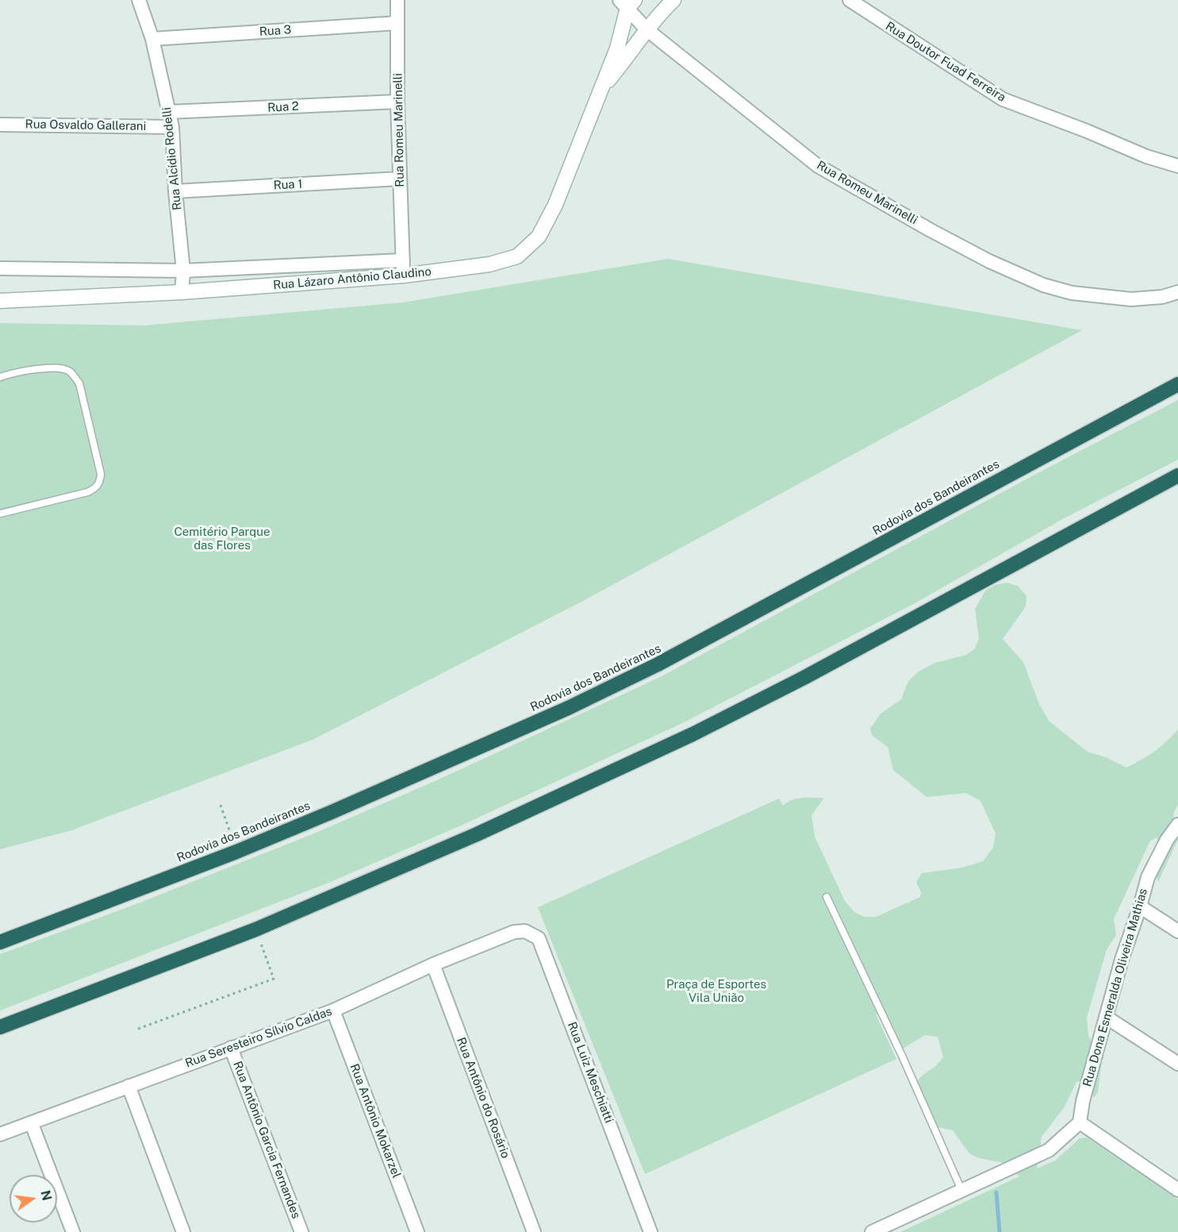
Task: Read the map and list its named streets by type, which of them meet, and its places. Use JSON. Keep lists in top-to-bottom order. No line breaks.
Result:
{"streets":{"highway":["Rodovia dos Bandeirantes"],"main road":["Rua Lázaro Antônio Claudino"],"street":["Rua 3","Rua Doutor Fuad Ferreira","Rua 2","Rua Osvaldo Gallerani","Rua Romeu Marinelli","Rua Alcídio Rodelli","Rua 1","Rua Dona Esmeralda Oliveira Mathias","Rua Seresteiro Sílvio Caldas","Rua Luiz Meschiatti","Rua Antônio do Rosário","Rua Antônio Mokarzel","Rua Antônio Garcia Fernandes"]},"crossings":[["Rua 3","Rua Romeu Marinelli"],["Rua 3","Rua Alcídio Rodelli"],["Rua 2","Rua Romeu Marinelli"],["Rua 2","Rua Alcídio Rodelli"],["Rua Osvaldo Gallerani","Rua Alcídio Rodelli"],["Rua Romeu Marinelli","Rua 1"],["Rua Romeu Marinelli","Rua Lázaro Antônio Claudino"],["Rua Alcídio Rodelli","Rua 1"],["Rua Alcídio Rodelli","Rua Lázaro Antônio Claudino"],["Rua Seresteiro Sílvio Caldas","Rua Luiz Meschiatti"],["Rua Seresteiro Sílvio Caldas","Rua Antônio do Rosário"],["Rua Seresteiro Sílvio Caldas","Rua Antônio Mokarzel"],["Rua Seresteiro Sílvio Caldas","Rua Antônio Garcia Fernandes"]],"parks":["Cemitério Parque das Flores","Praça de Esportes Vila União"],"north":"right"}
